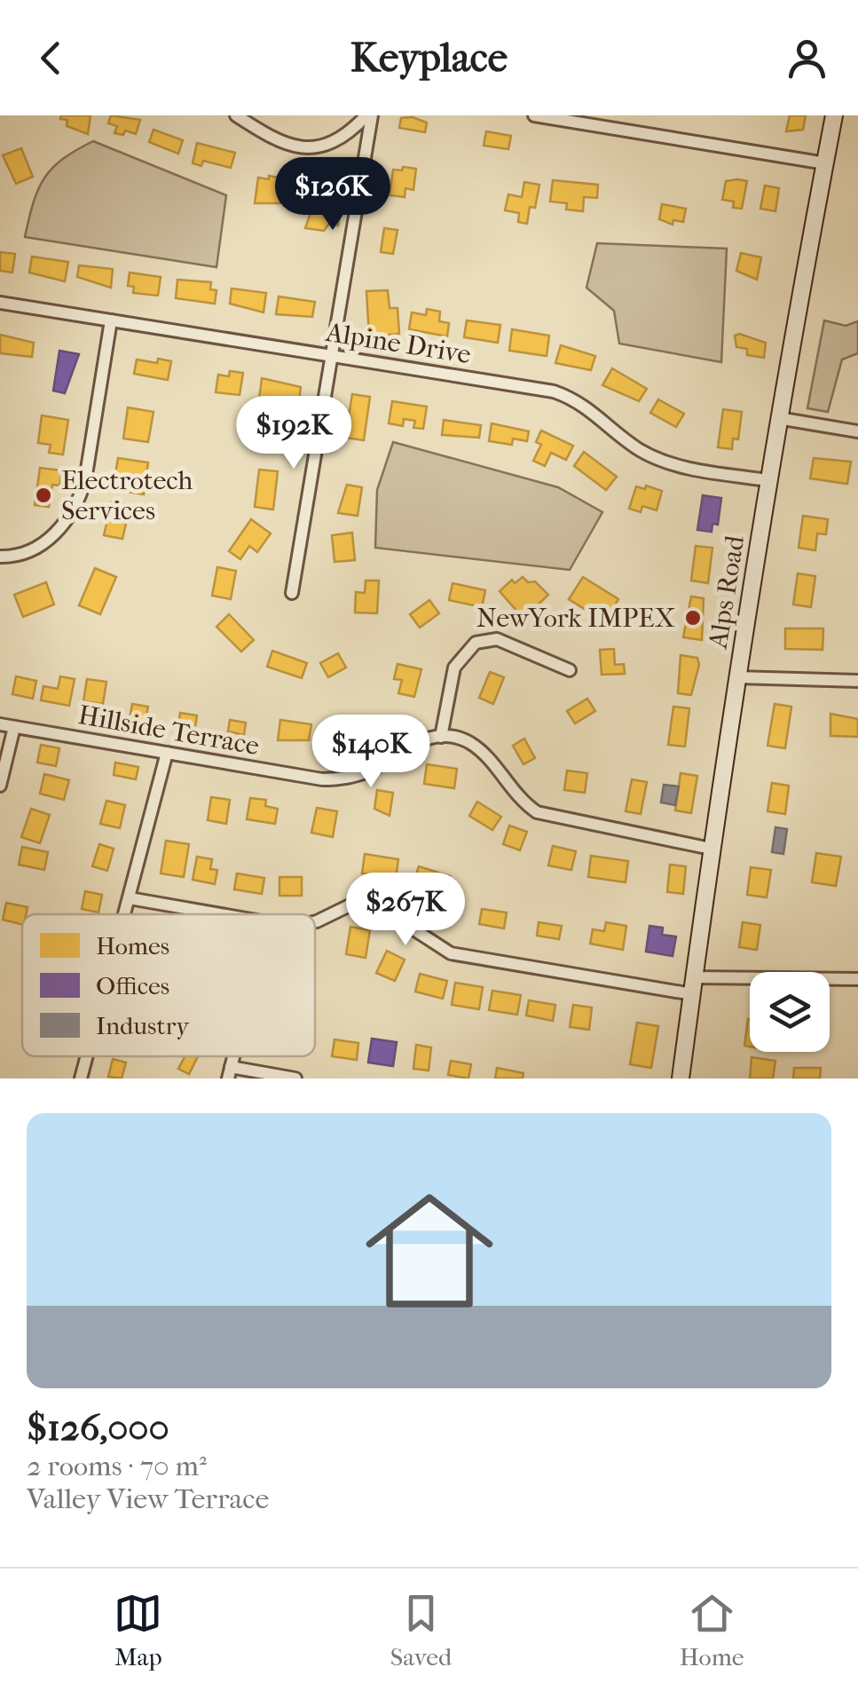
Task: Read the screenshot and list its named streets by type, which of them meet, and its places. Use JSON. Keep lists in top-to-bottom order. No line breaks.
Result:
{"streets":{"main road":["Alps Road"],"street":["Alpine Drive","Hillside Terrace"]},"crossings":[["Alpine Drive","Alps Road"]],"places":["Electrotech Services","NewYork IMPEX"],"legend":["Homes","Offices","Industry"],"page":{"header":"Keyplace","price":["$126K","$192K","$140K","$267K"],"list":[{"name":"$126,000","note":"2 rooms · 70 m² · Valley View Terrace"}],"tabs":["Map","Saved","Home"]}}
